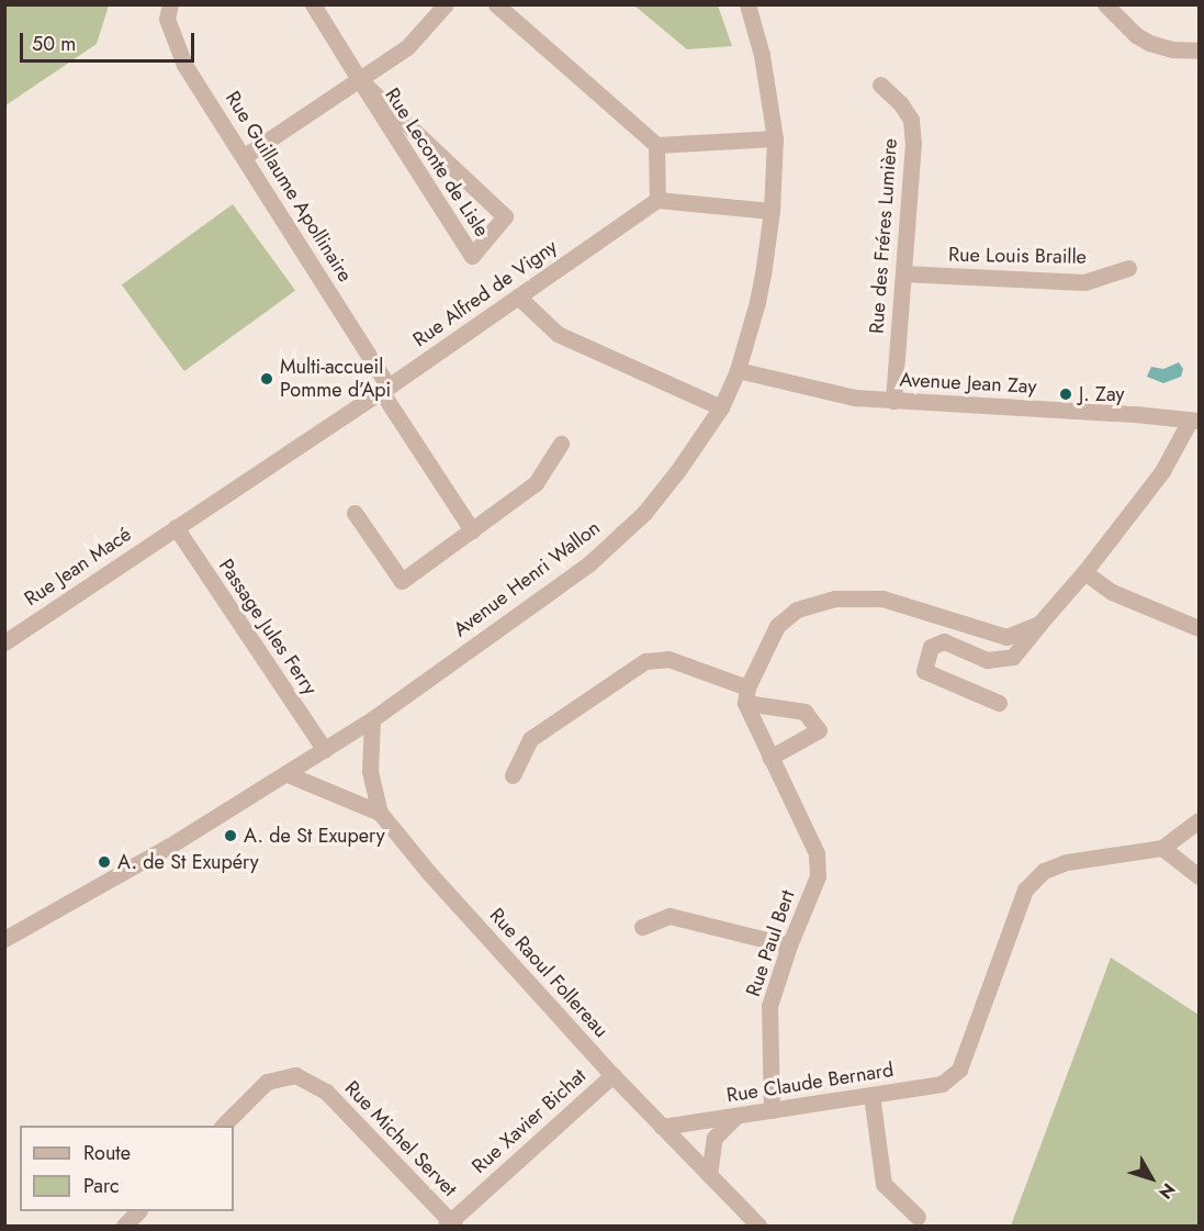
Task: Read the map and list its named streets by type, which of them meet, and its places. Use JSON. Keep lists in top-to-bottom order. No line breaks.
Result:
{"streets":{"street":["Rue Leconte de Lisle","Rue Guillaume Apollinaire","Rue des Fréres Lumière","Rue Louis Braille","Rue Alfred de Vigny","Avenue Jean Zay","Rue Jean Macé","Avenue Henri Wallon","Passage Jules Ferry","Rue Paul Bert","Rue Raoul Follereau","Rue Claude Bernard","Rue Xavier Bichat","Rue Michel Servet"]},"crossings":[["Rue Guillaume Apollinaire","Rue Alfred de Vigny"],["Rue des Fréres Lumière","Rue Louis Braille"],["Rue des Fréres Lumière","Avenue Jean Zay"],["Rue Alfred de Vigny","Rue Jean Macé"],["Rue Alfred de Vigny","Passage Jules Ferry"],["Avenue Jean Zay","Avenue Henri Wallon"],["Rue Jean Macé","Passage Jules Ferry"],["Avenue Henri Wallon","Passage Jules Ferry"],["Avenue Henri Wallon","Rue Raoul Follereau"],["Rue Paul Bert","Rue Claude Bernard"],["Rue Raoul Follereau","Rue Claude Bernard"],["Rue Raoul Follereau","Rue Xavier Bichat"],["Rue Xavier Bichat","Rue Michel Servet"]],"places":["Multi-accueil Pomme d’Api","J. Zay","A. de St Exupery","A. de St Exupéry"],"legend":["Route","Parc"],"scale_bar":"50 m","north":"bottom right"}
